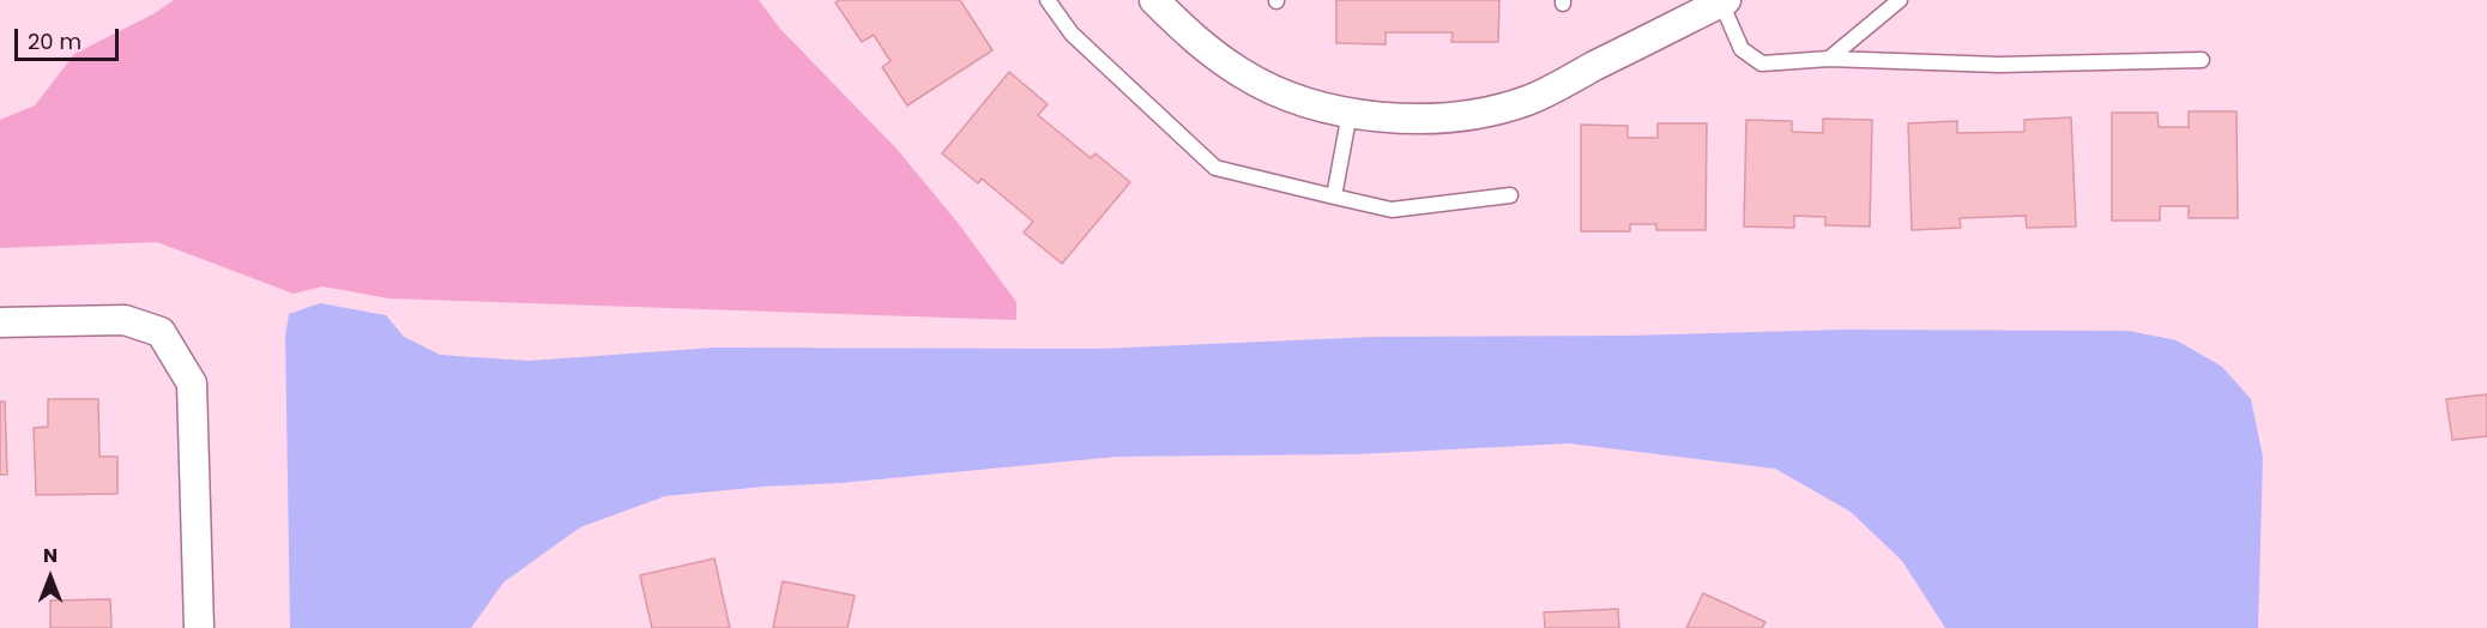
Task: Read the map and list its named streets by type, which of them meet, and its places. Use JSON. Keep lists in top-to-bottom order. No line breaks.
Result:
{"scale_bar":"20 m","north":"top"}
